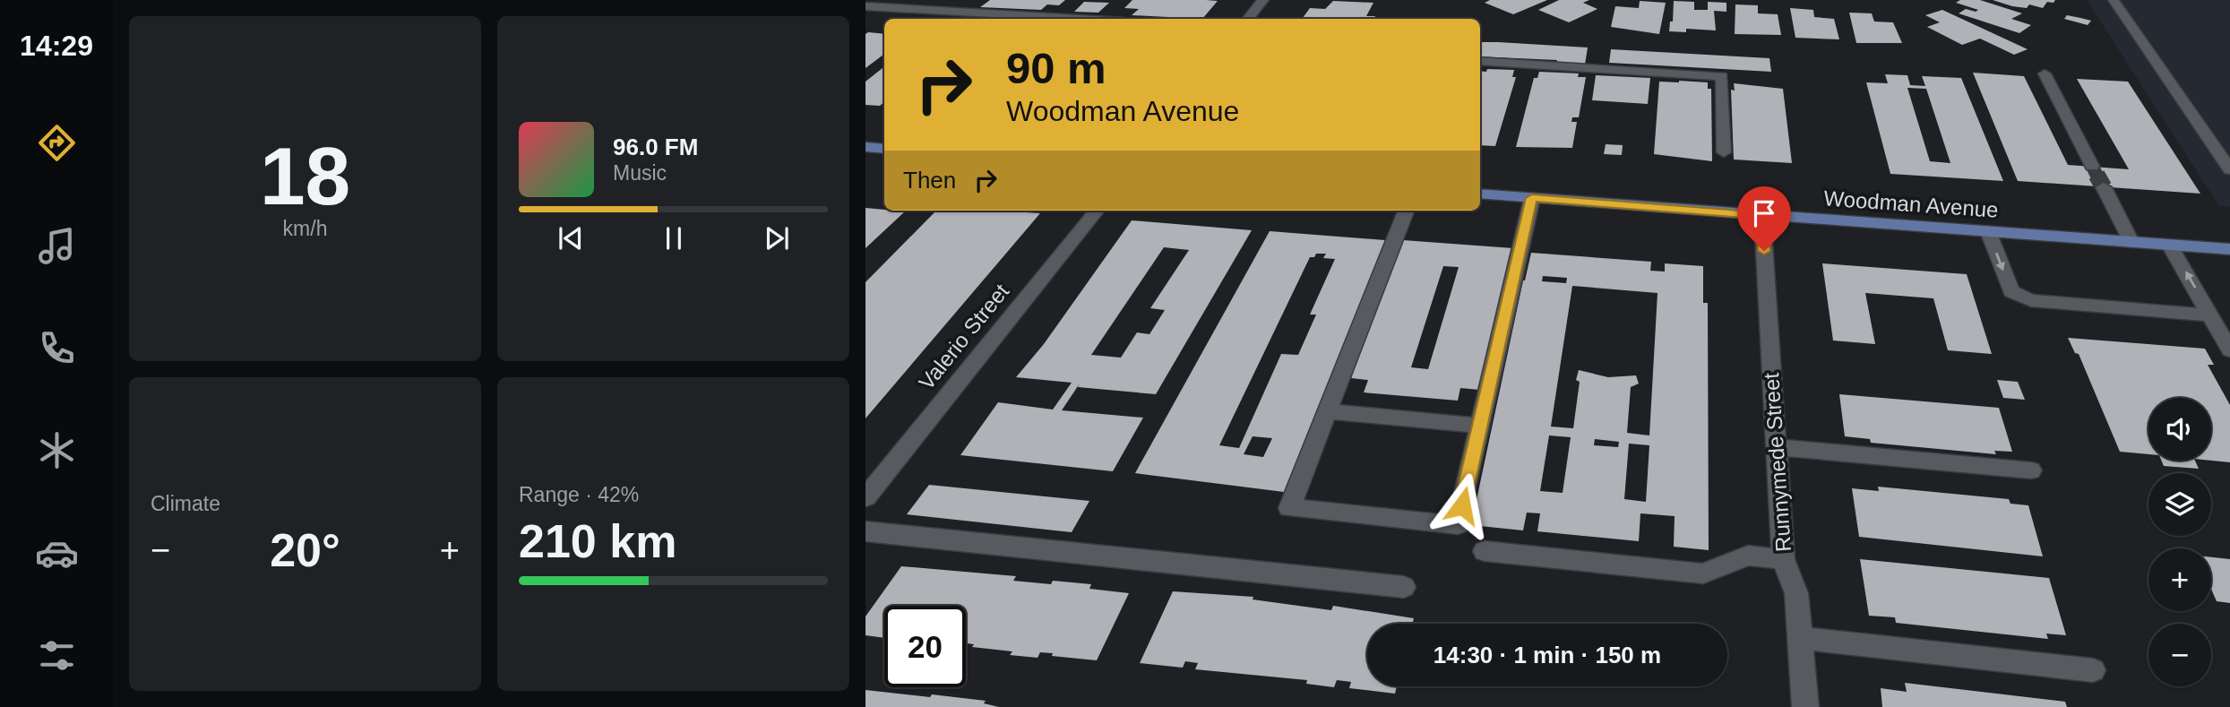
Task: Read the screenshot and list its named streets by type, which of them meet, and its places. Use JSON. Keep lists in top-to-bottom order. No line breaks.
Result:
{"streets":{"main road":["Woodman Avenue"],"street":["Valerio Street","Runnymede Street"]},"crossings":[["Woodman Avenue","Runnymede Street"]],"page":{"tabs":"14:29","tile":[["18","km/h"],"Climate",["Range · 42%","210 km"]],"turn":["90 m","Woodman Avenue"],"song":["96.0 FM","Music"],"then":"Then","map_buttons":["+","−"],"heat":["−","20°","+"],"limit":"20","trip":"14:30 · 1 min · 150 m"}}
